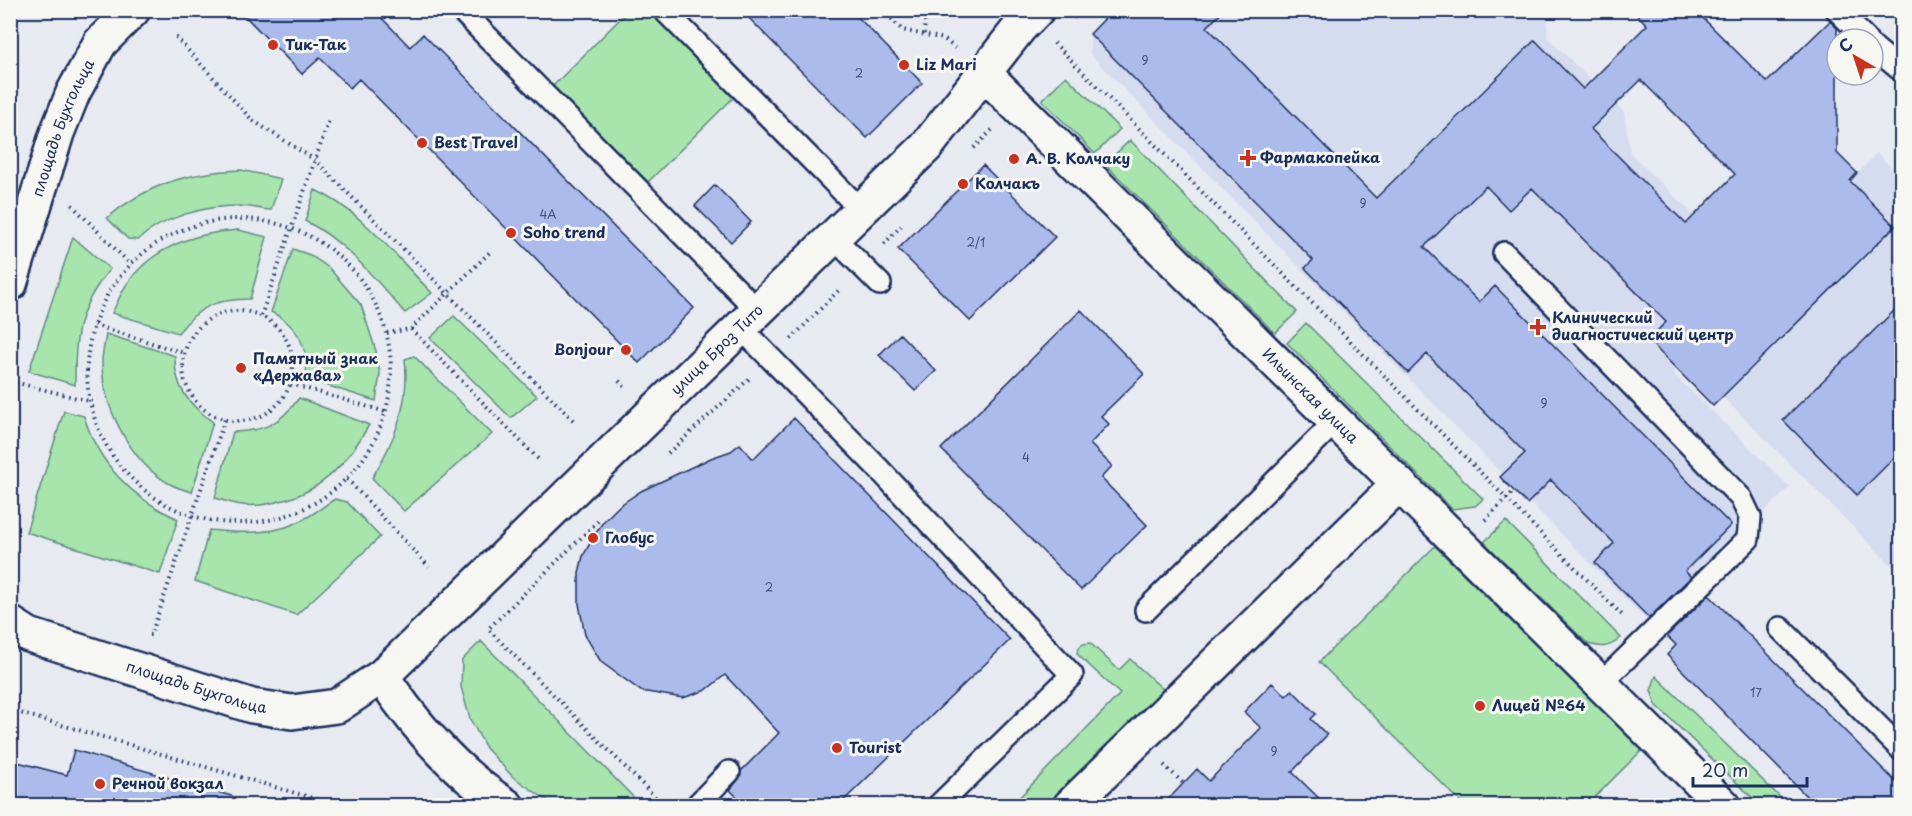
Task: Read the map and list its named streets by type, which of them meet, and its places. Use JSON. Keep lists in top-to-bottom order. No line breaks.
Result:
{"streets":{"street":["площадь Бухгольца","улица Броз Тито","Ильинская улица"]},"crossings":[["площадь Бухгольца","улица Броз Тито"],["улица Броз Тито","Ильинская улица"]],"places":{"other":["Тик-Так","Liz Mari","Best Travel","А. В. Колчаку","Колчакъ","Soho trend","Bonjour","Памятный знак «Держава»","Глобус","Лицей №64","Tourist","Речной вокзал"],"health":["Фармакопейка","Клинический диагностический центр"]},"house_numbers":["9","2","9","4А","2/1","9","4","2","17","9"],"scale_bar":"20 m","north":"top left"}
